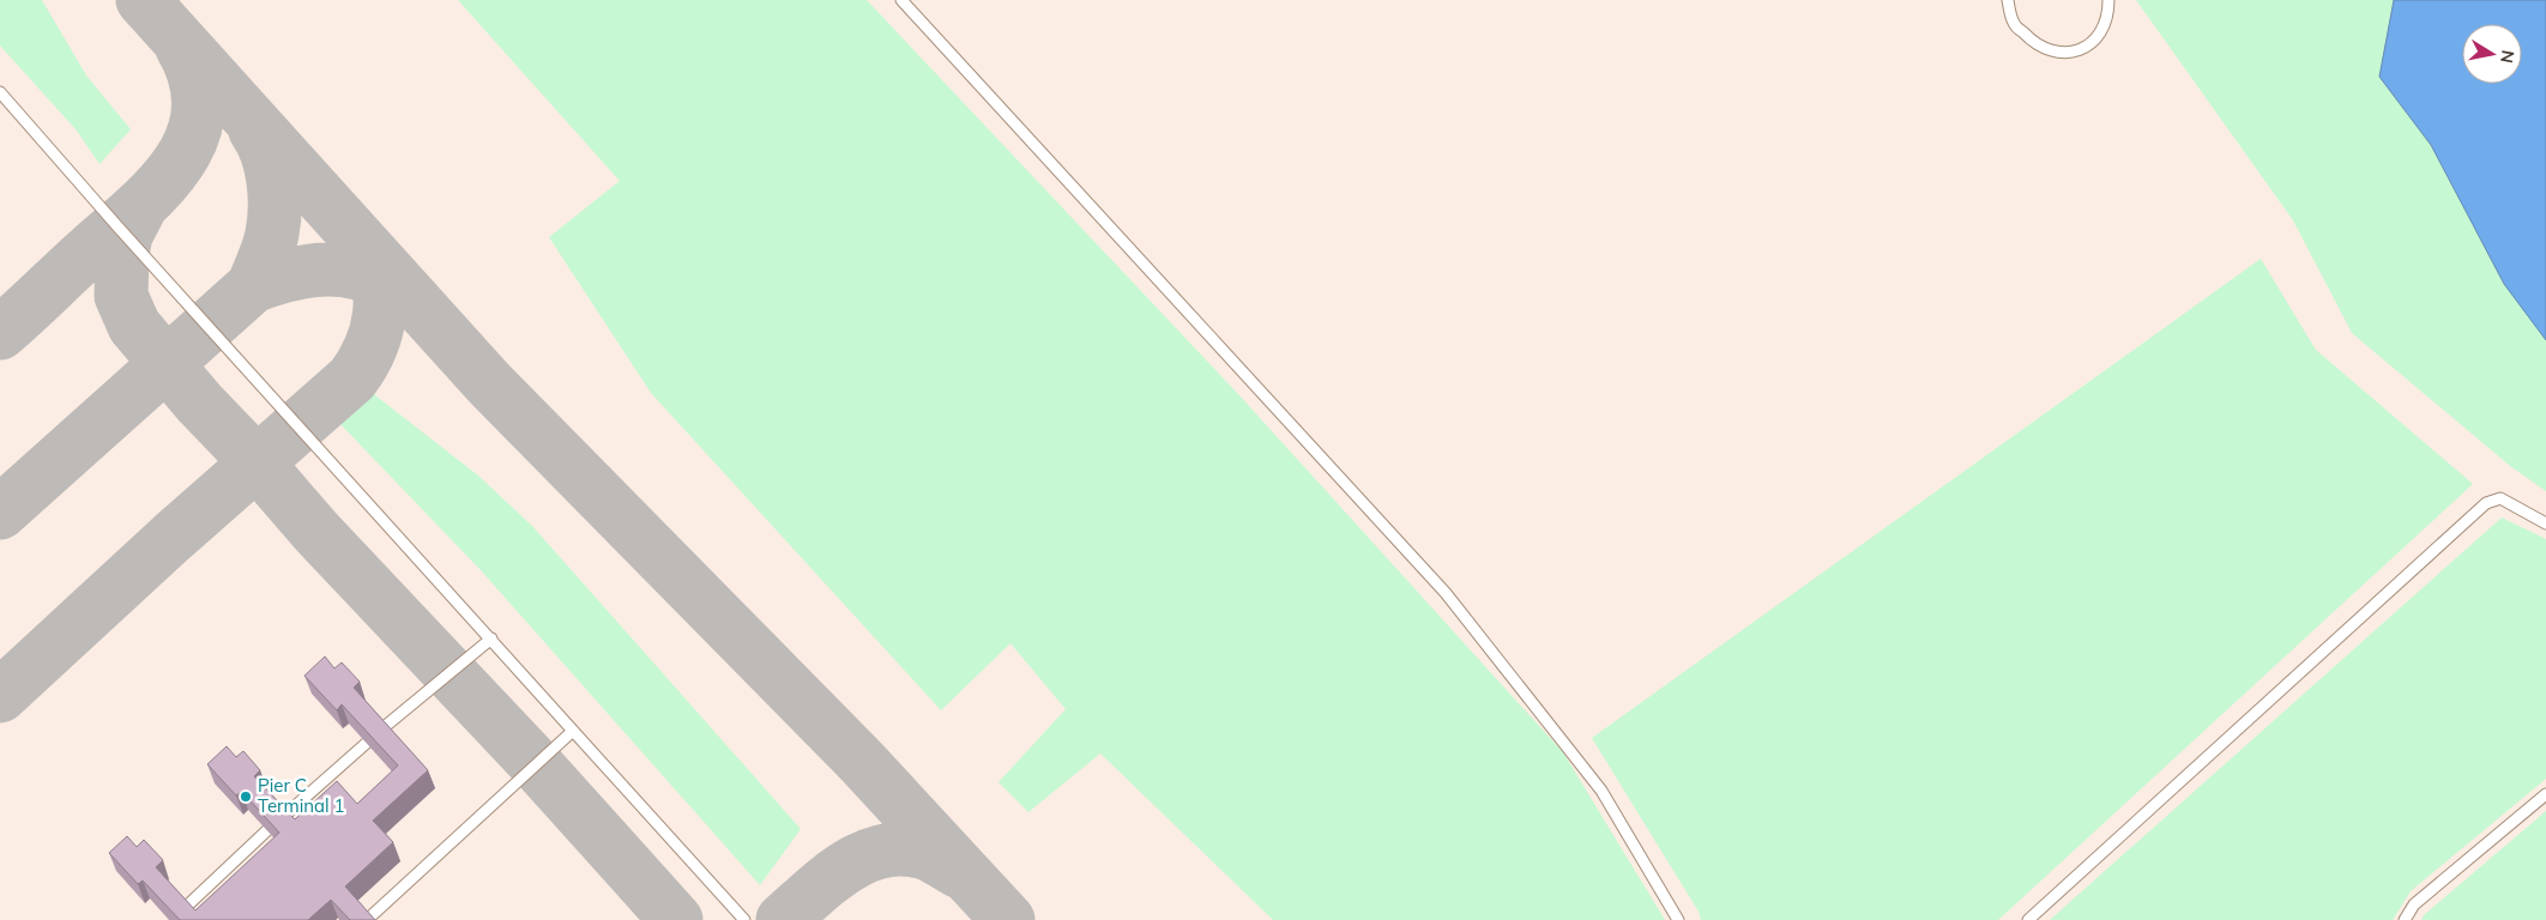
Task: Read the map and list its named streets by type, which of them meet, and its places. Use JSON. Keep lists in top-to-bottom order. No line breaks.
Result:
{"places":["Pier C Terminal 1"],"north":"right"}
